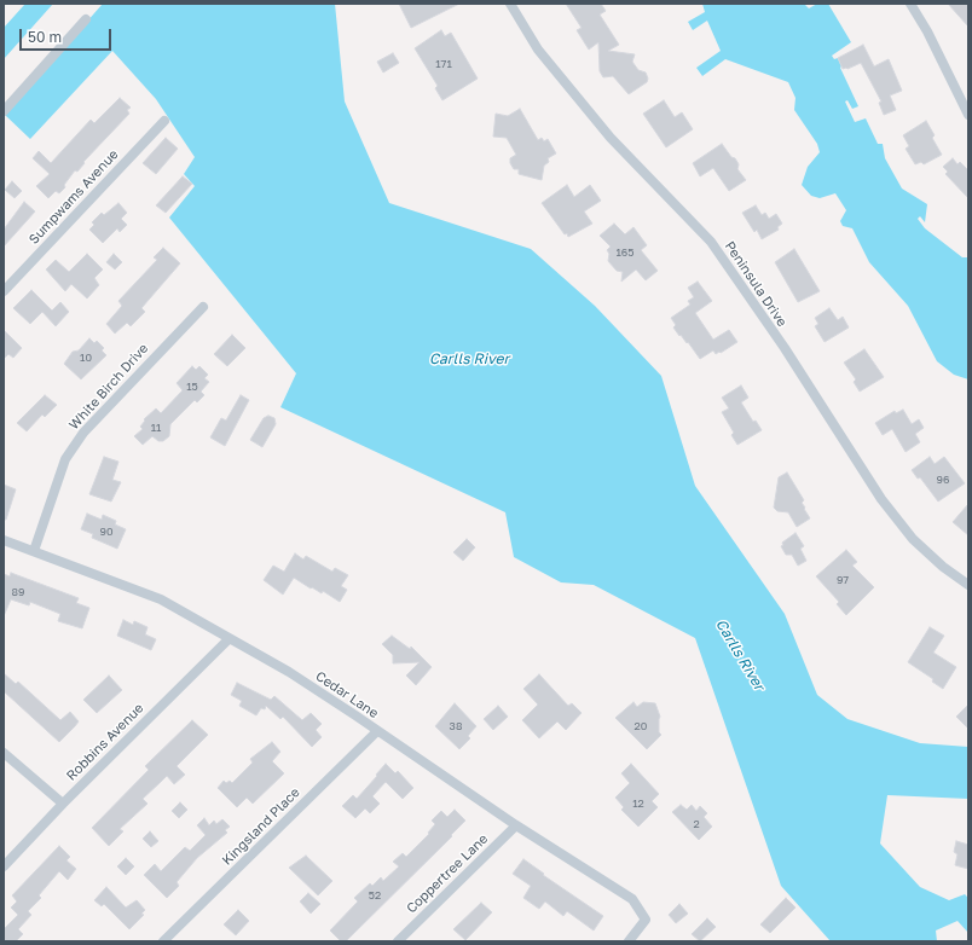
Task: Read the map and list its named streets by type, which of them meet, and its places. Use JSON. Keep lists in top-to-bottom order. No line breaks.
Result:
{"streets":{"street":["Sumpwams Avenue","Peninsula Drive","White Birch Drive","Cedar Lane","Robbins Avenue","Kingsland Place","Coppertree Lane"]},"crossings":[["White Birch Drive","Cedar Lane"],["Cedar Lane","Robbins Avenue"],["Cedar Lane","Kingsland Place"],["Cedar Lane","Coppertree Lane"]],"water":["Carlls River"],"house_numbers":["171","165","10","15","11","96","90","97","89","38","20","12","2","52"],"scale_bar":"50 m"}
